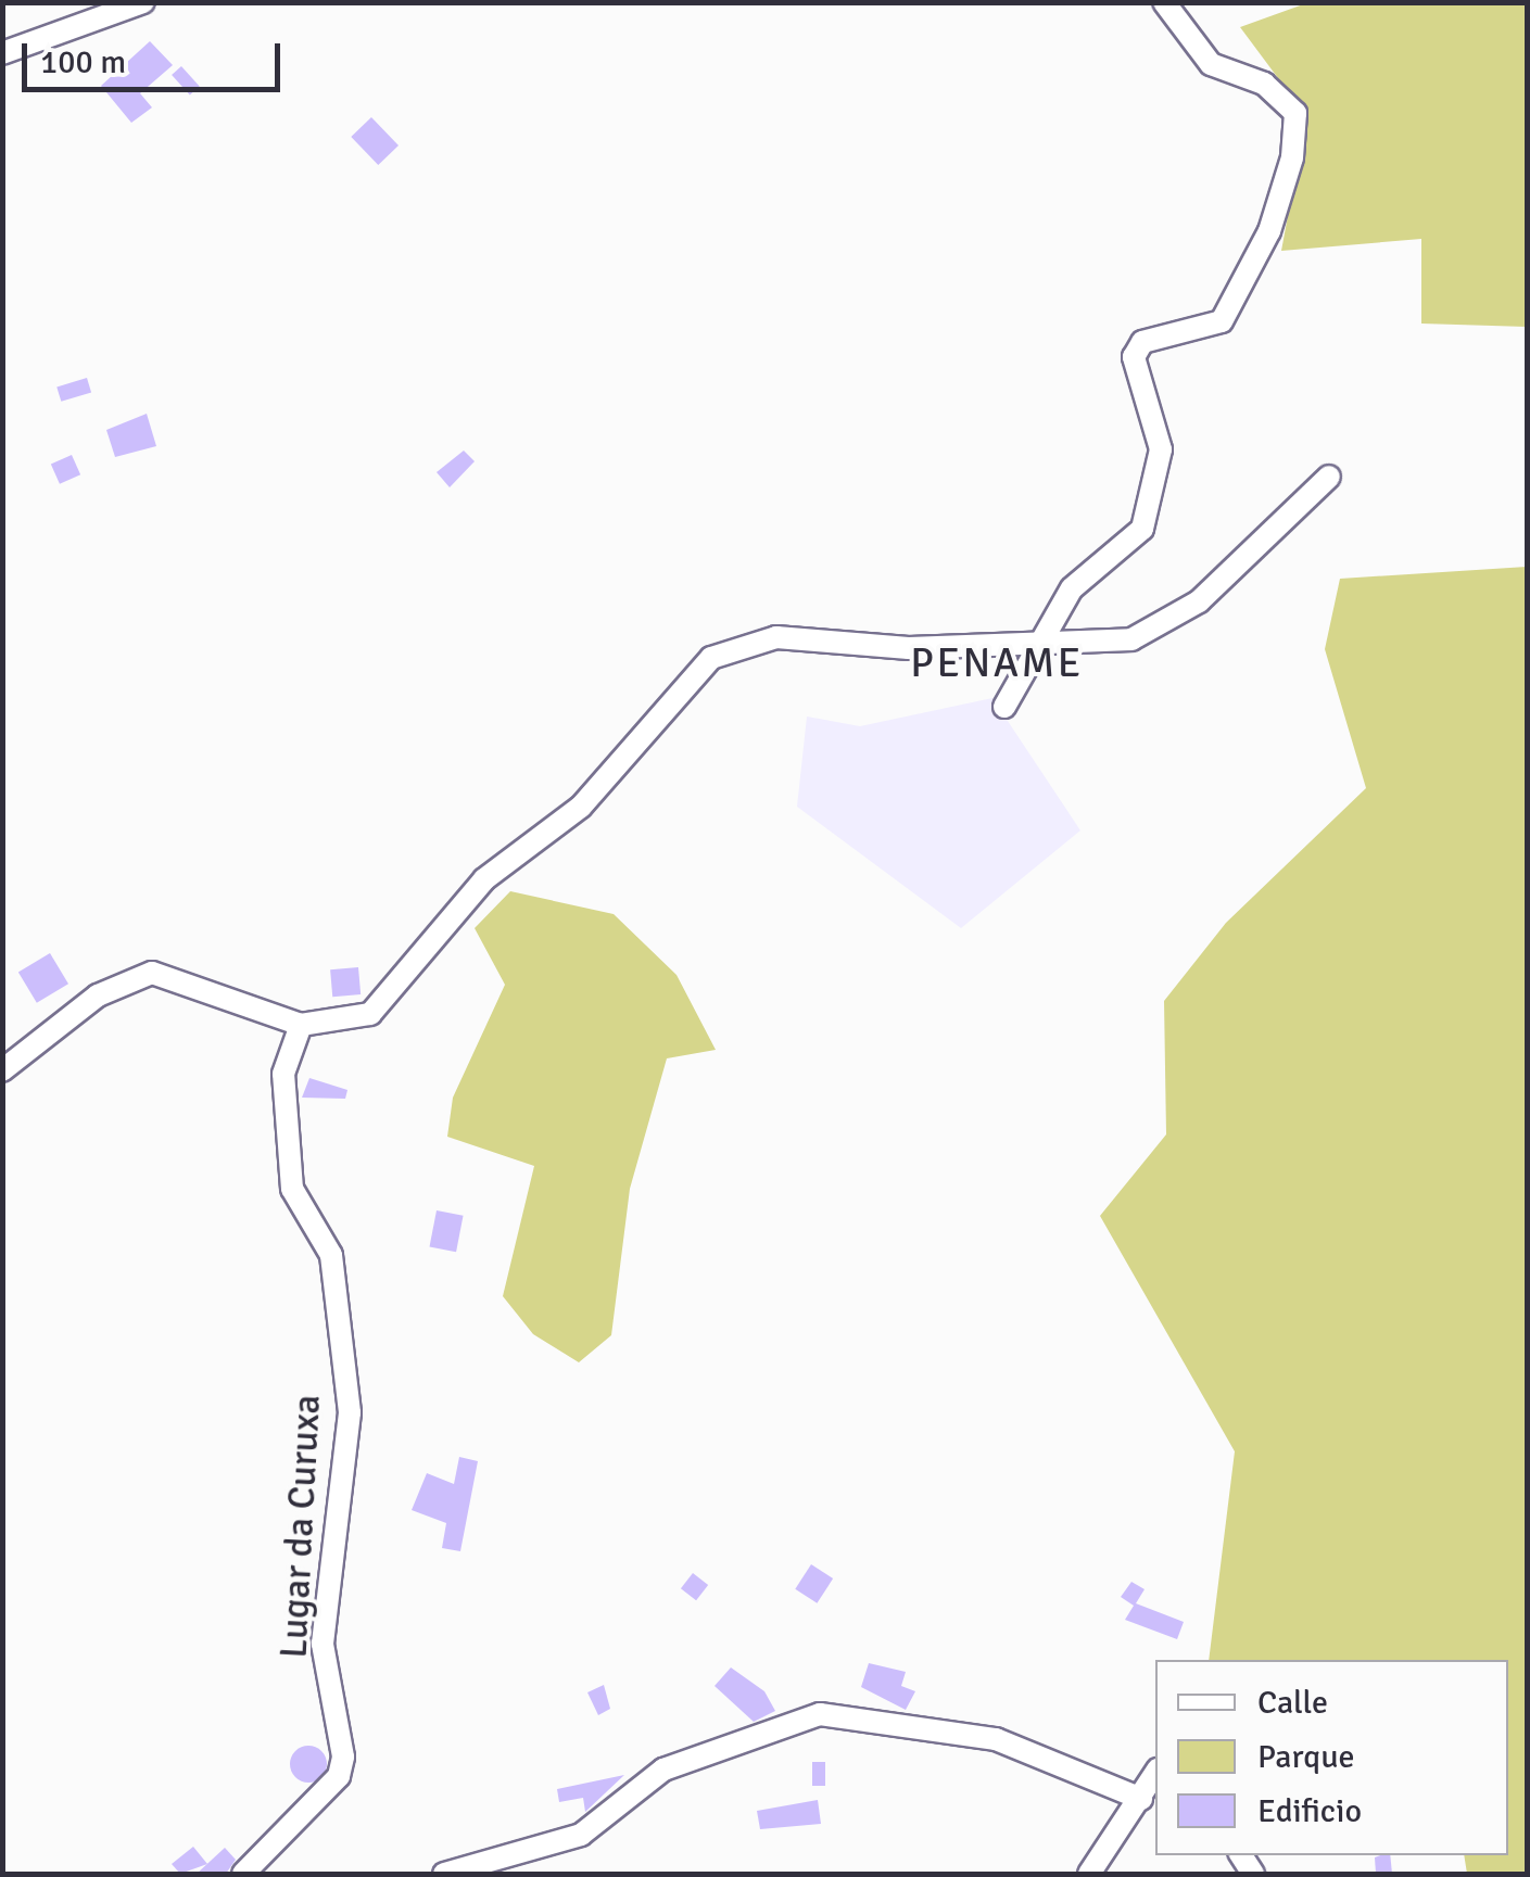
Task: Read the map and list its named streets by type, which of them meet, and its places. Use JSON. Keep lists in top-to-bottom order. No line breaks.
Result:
{"streets":{"street":["Lugar da Curuxa"]},"districts":["PENAME"],"legend":["Calle","Parque","Edificio"],"scale_bar":"100 m"}
